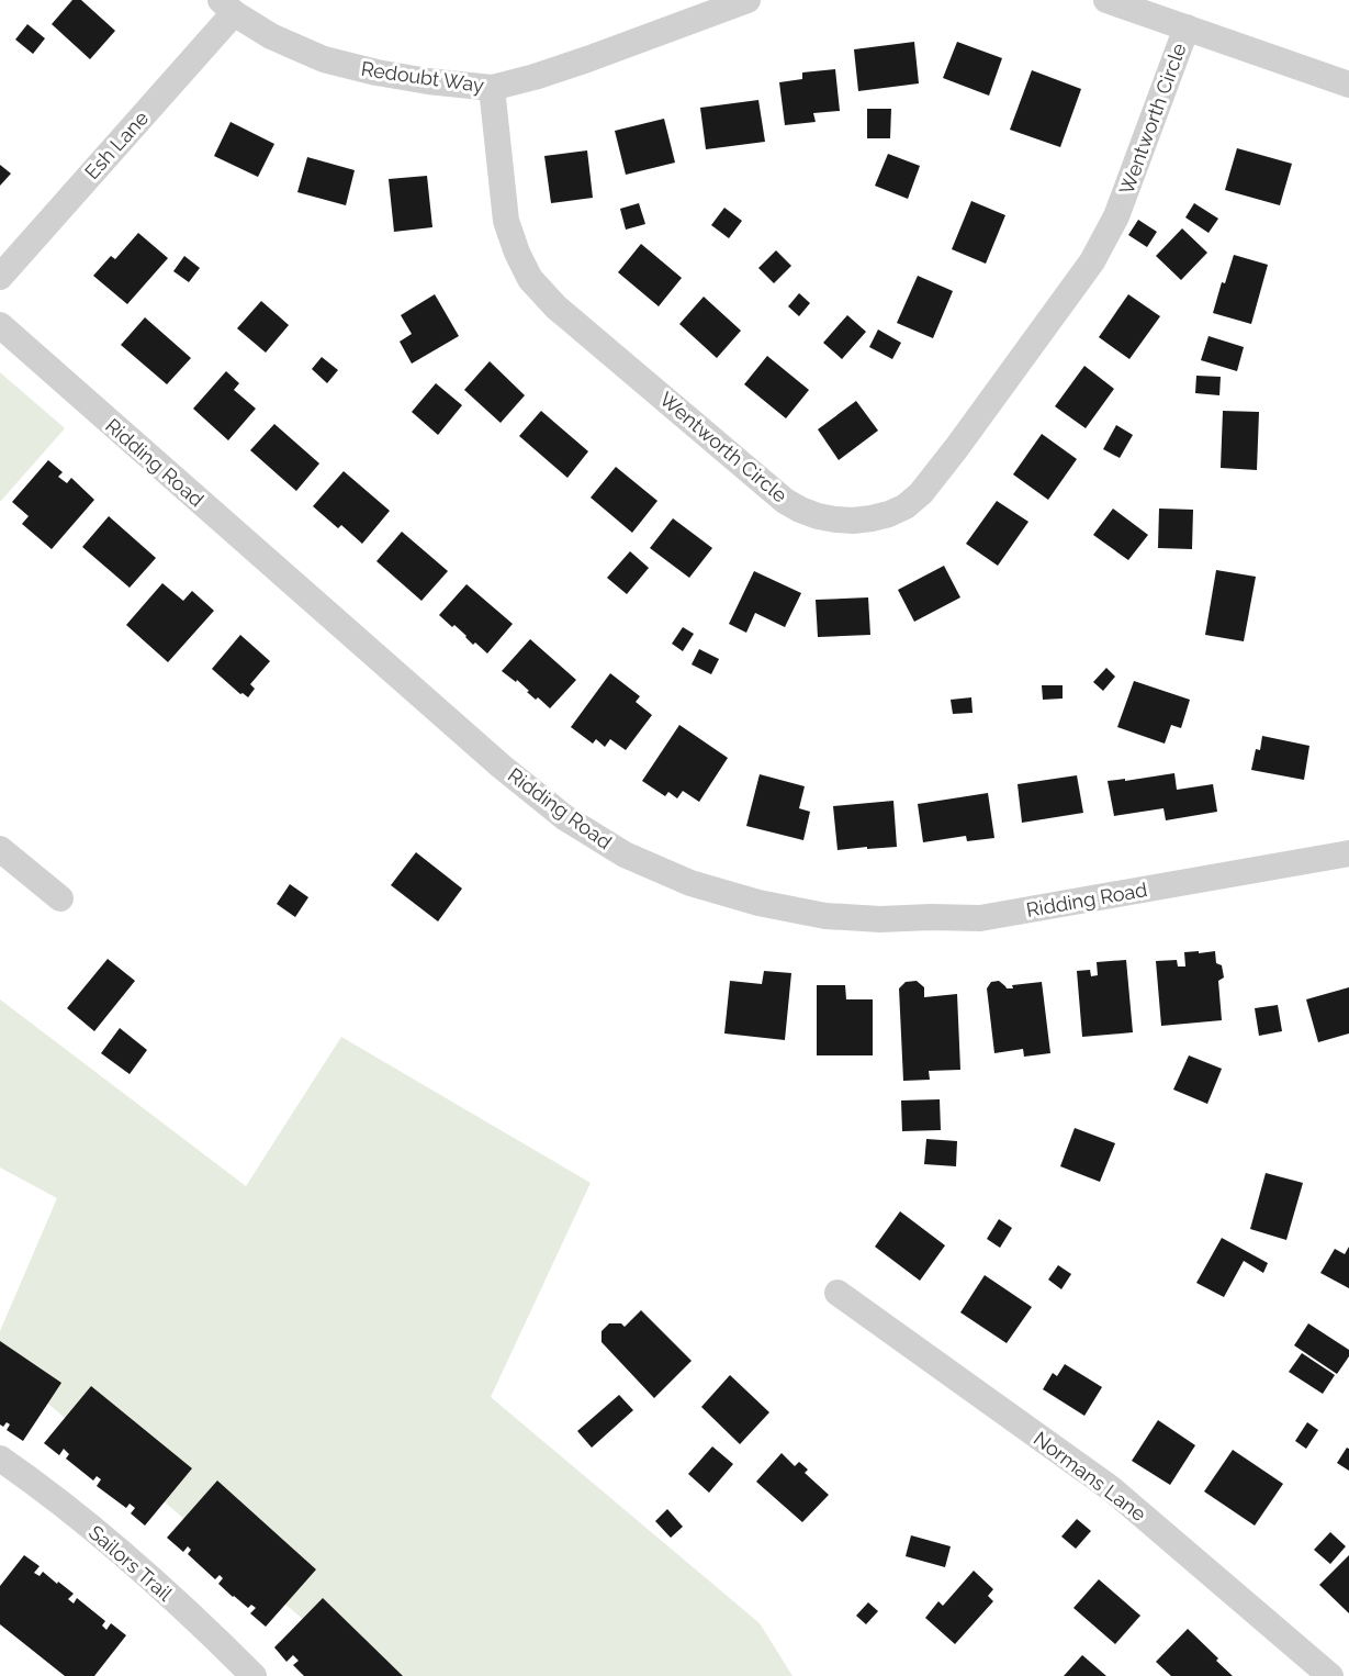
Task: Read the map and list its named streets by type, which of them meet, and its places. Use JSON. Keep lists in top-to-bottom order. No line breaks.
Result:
{"streets":{"street":["Redoubt Way","Wentworth Circle","Esh Lane","Ridding Road","Normans Lane","Sailors Trail"]},"crossings":[["Redoubt Way","Wentworth Circle"],["Redoubt Way","Esh Lane"]]}
